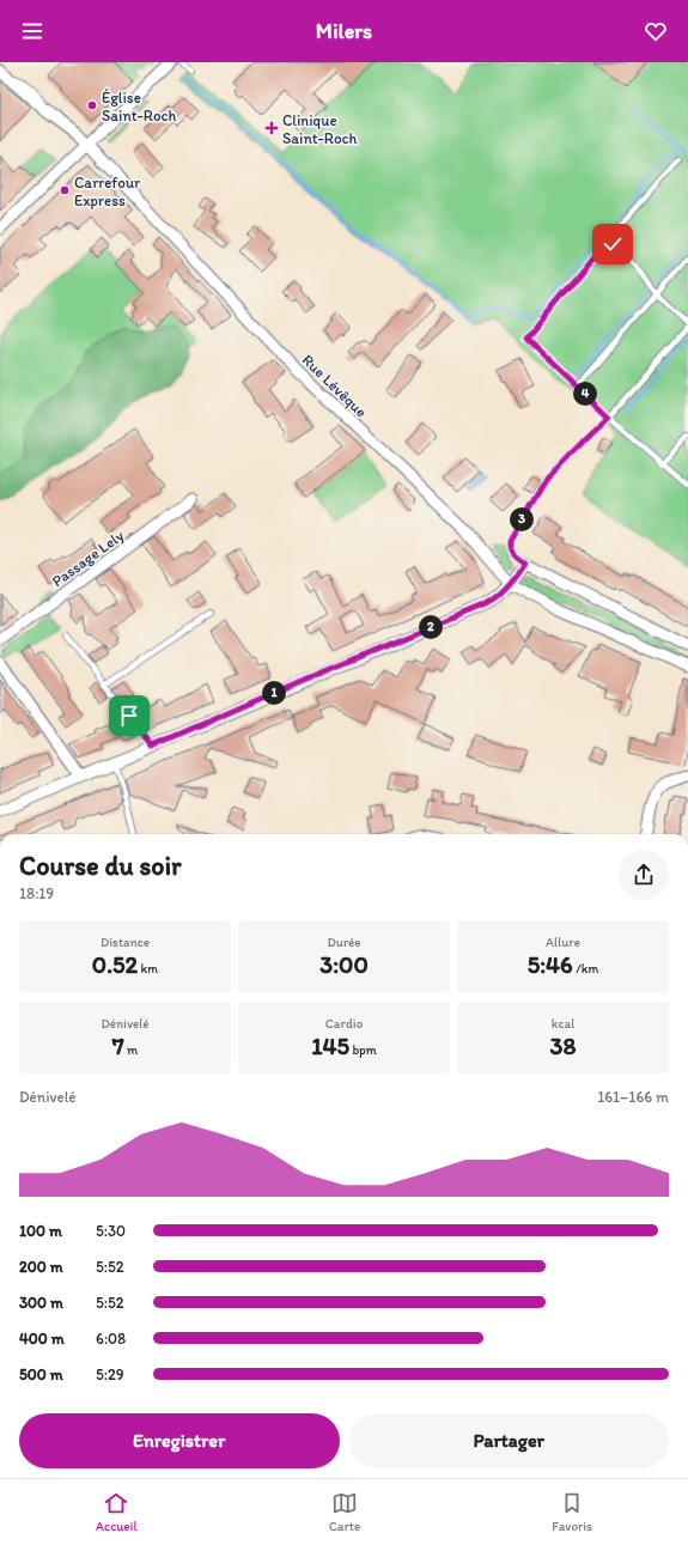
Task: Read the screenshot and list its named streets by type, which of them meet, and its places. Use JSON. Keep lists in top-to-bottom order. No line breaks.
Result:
{"streets":{"street":["Rue Lévêque","Passage Lely"]},"places":{"other":["Église Saint-Roch","Carrefour Express"],"health":["Clinique Saint-Roch"]},"page":{"header":"Milers","pins":["4","3","2","1"],"heading":["Course du soir","18:19"],"stats":[["Distance","0.52 km"],["Durée","3:00"],["Allure","5:46 /km"],["Dénivelé","7 m"],["Cardio","145 bpm"],["kcal","38"]],"chart":["Dénivelé","161–166 m"],"list":[{"name":"100 m","note":"5:30"},{"name":"200 m","note":"5:52"},{"name":"300 m","note":"5:52"},{"name":"400 m","note":"6:08"},{"name":"500 m","note":"5:29"}],"buttons":["Enregistrer","Partager"],"tabs":["Accueil","Carte","Favoris"]}}
